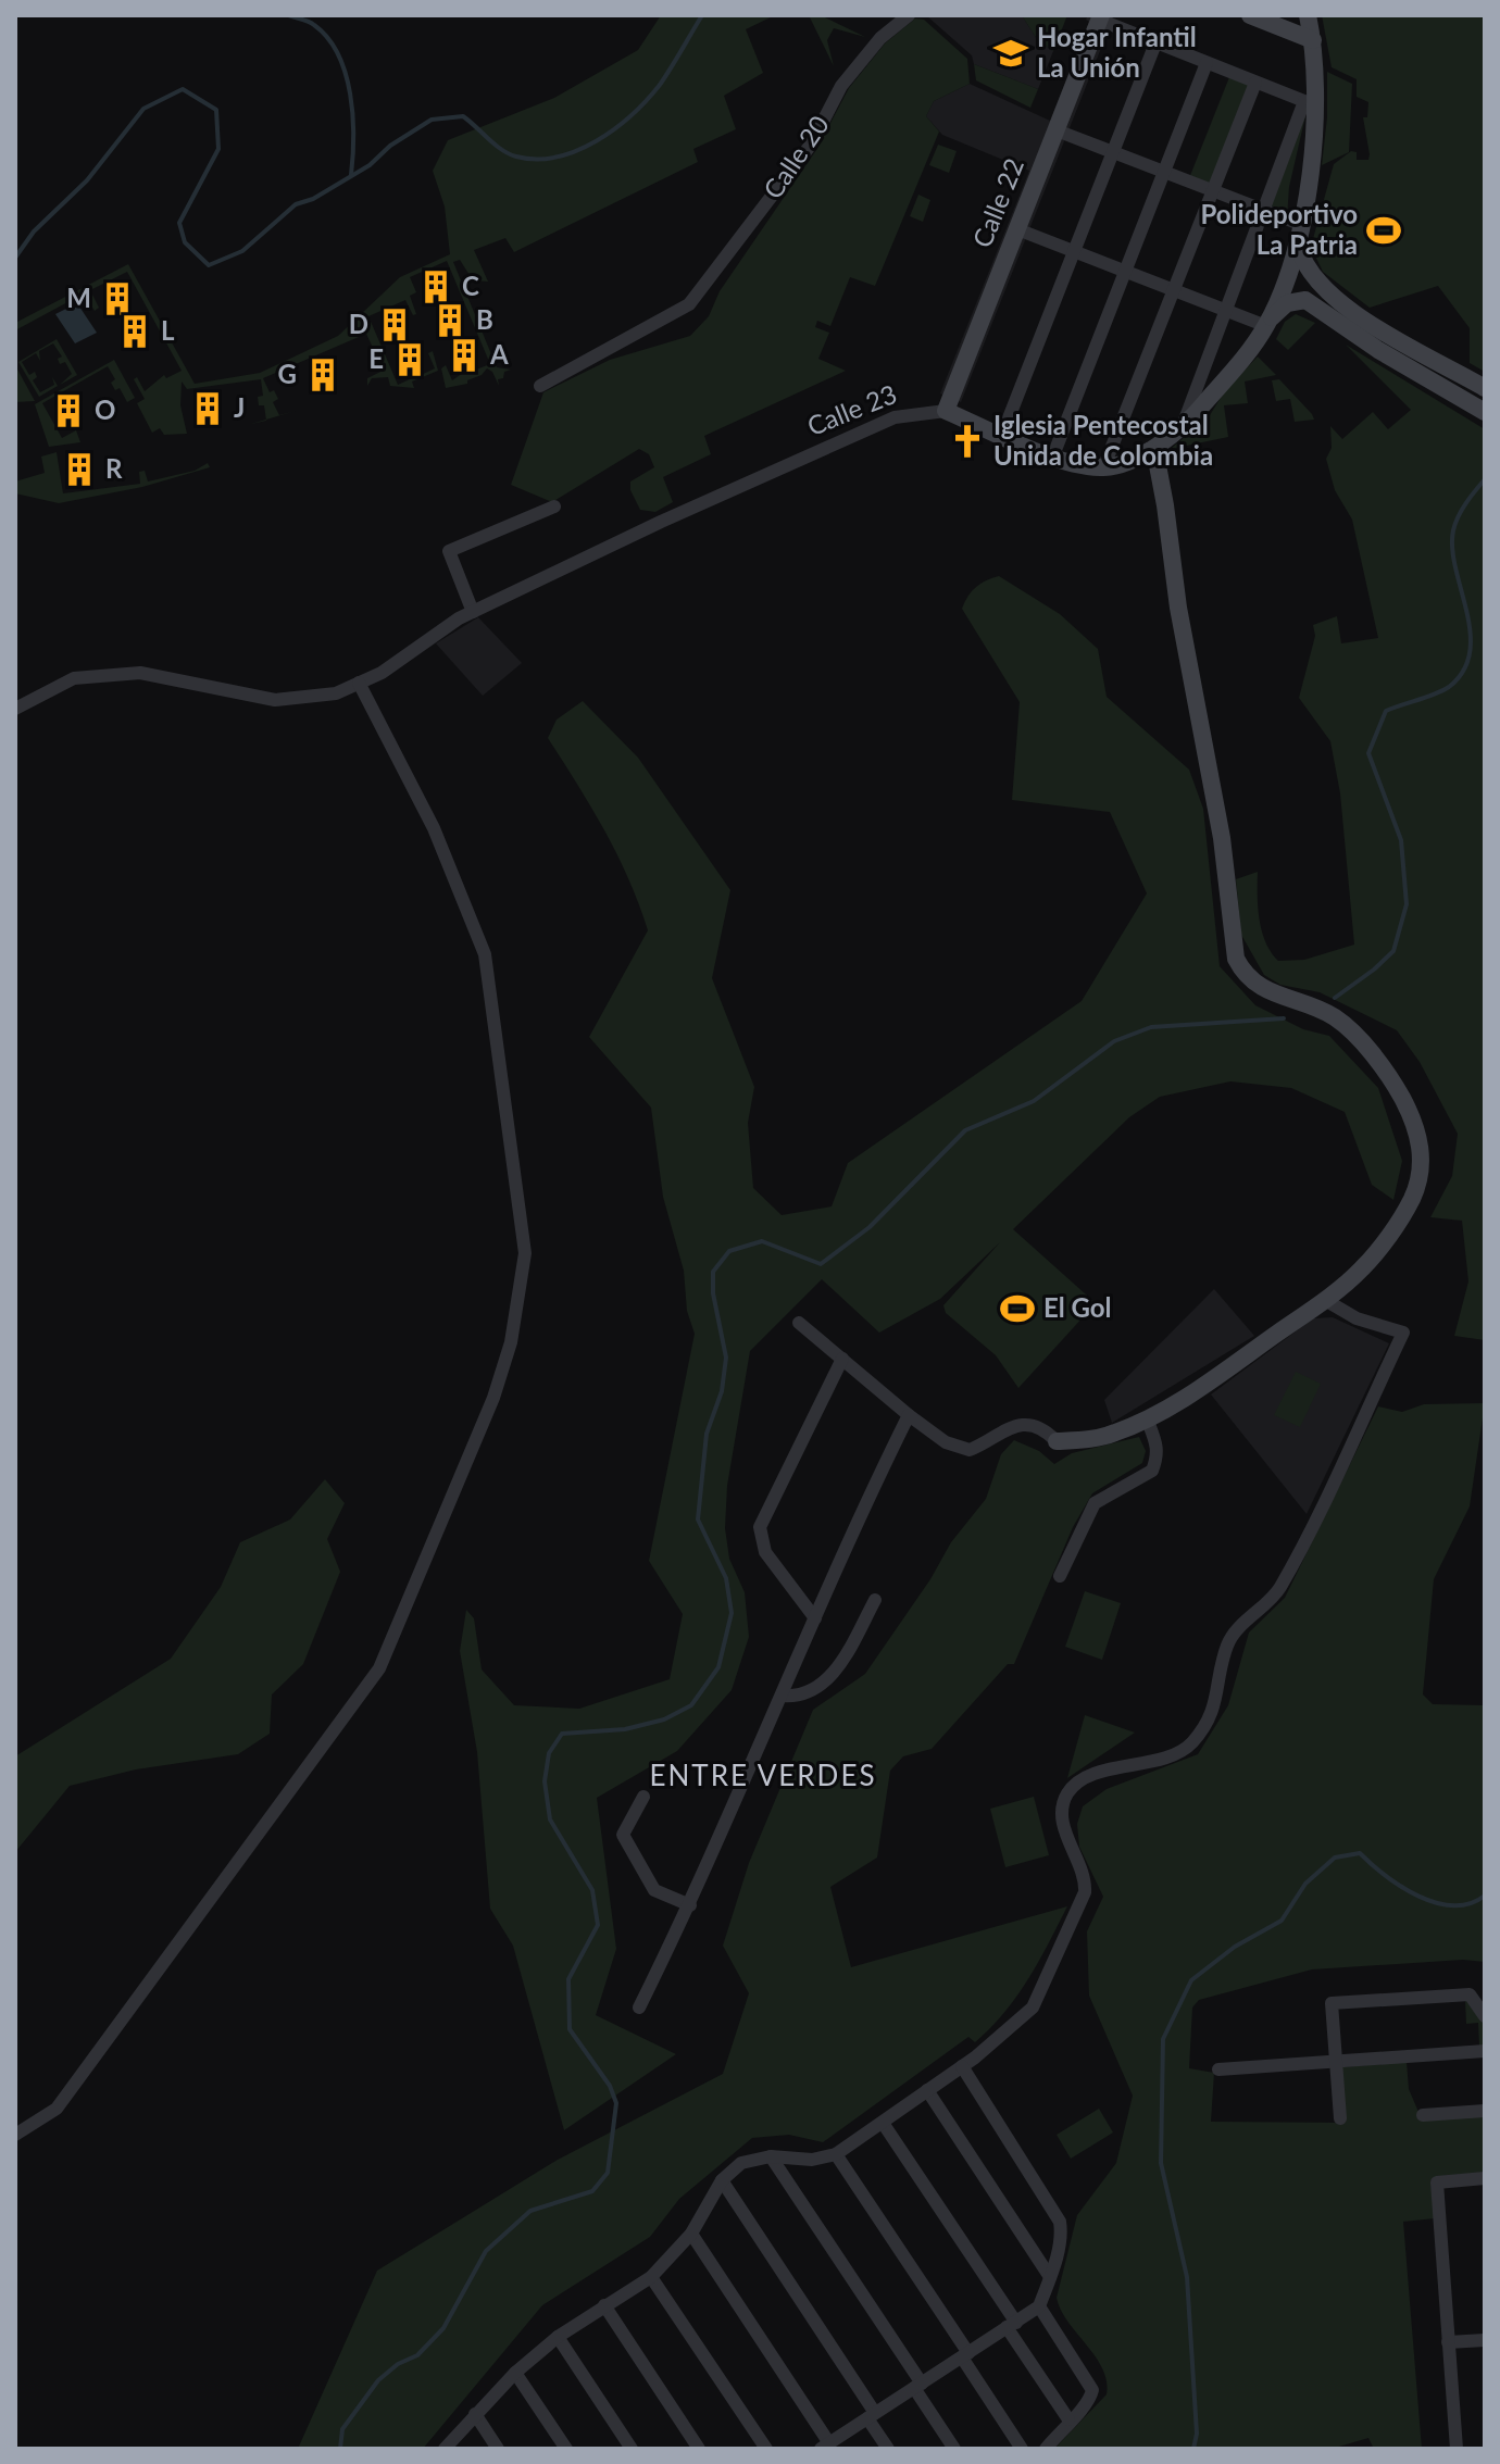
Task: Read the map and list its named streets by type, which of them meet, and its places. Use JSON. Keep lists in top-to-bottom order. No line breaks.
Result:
{"streets":{"main road":["Calle 22"],"street":["Calle 20","Calle 23"]},"crossings":[["Calle 22","Calle 23"]],"districts":["ENTRE VERDES"],"places":{"school or university":["Hogar Infantil La Unión"],"sports":["Polideportivo La Patria","El Gol"],"building":["C","M","B","D","L","A","E","G","J","O","R"],"church":["Iglesia Pentecostal Unida de Colombia"]}}
